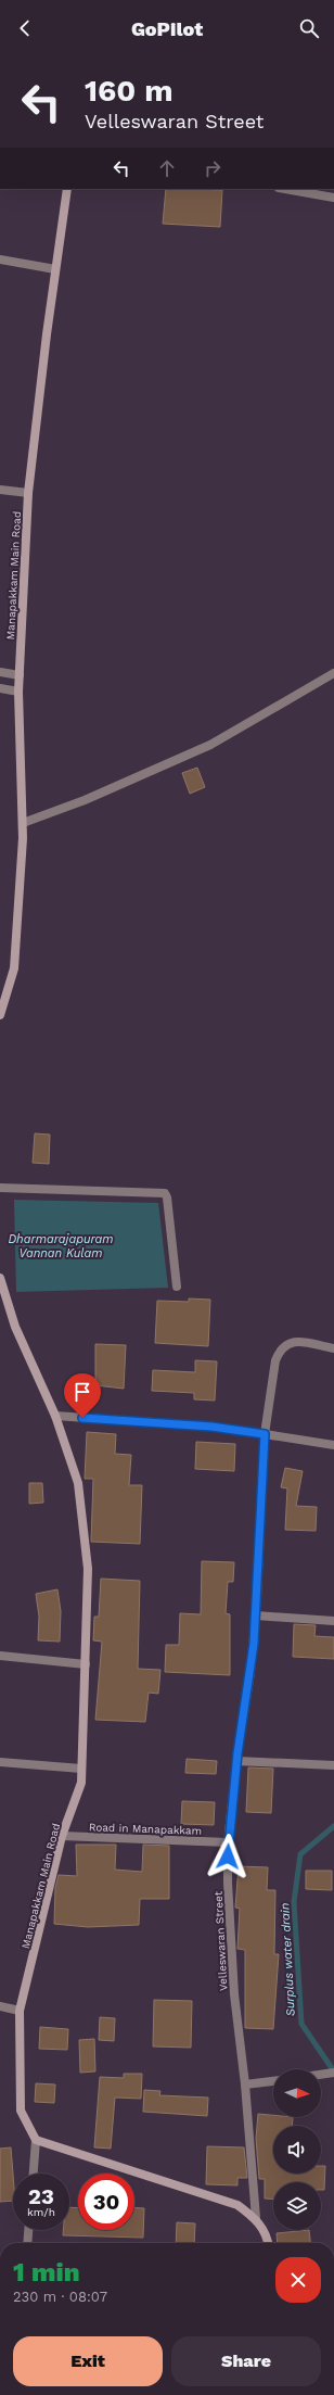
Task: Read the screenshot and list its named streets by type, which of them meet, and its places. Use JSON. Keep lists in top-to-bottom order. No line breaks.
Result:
{"streets":{"main road":["Manapakkam Main Road"],"street":["Road in Manapakkam","Velleswaran Street"]},"crossings":[["Manapakkam Main Road","Road in Manapakkam"],["Road in Manapakkam","Velleswaran Street"]],"water":["Dharmarajapuram Vannan Kulam","Surplus water drain"],"north":"right","page":{"header":"GoPilot","turn":["160 m","Velleswaran Street"],"speed":"23 km/h","limit":"30","heading":["1 min","230 m · 08:07"],"buttons":["Exit","Share"]}}
